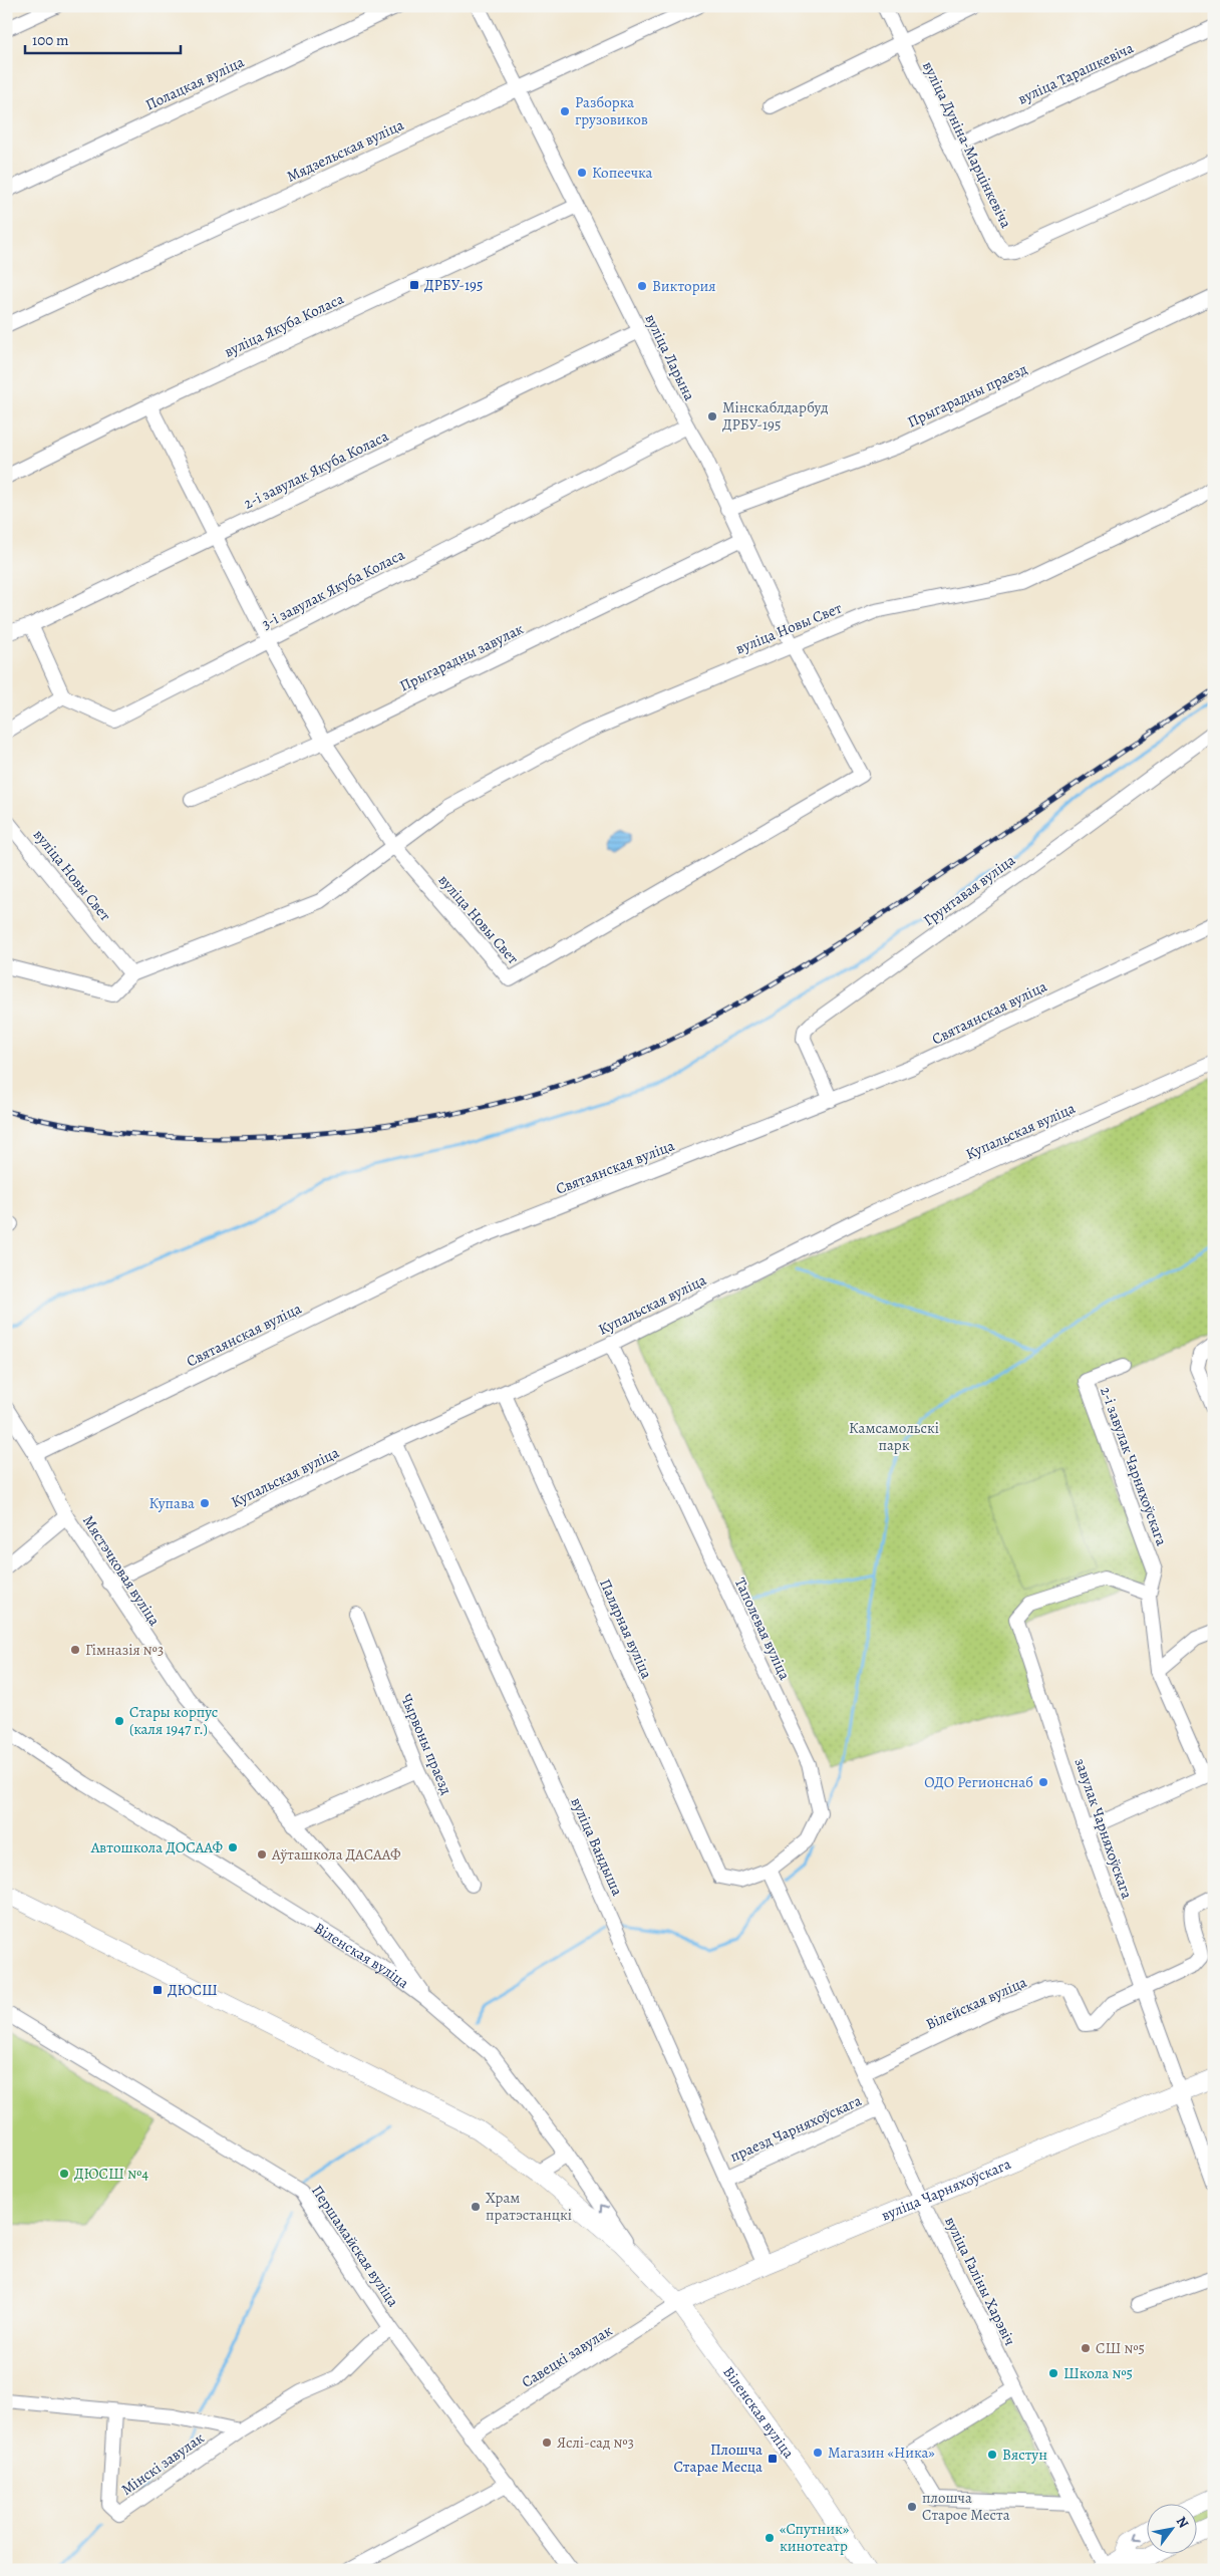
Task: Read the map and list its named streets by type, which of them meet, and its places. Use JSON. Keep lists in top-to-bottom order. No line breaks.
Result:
{"streets":{"main road":["Віленская вуліца","вуліца Чарняхоўскага"],"street":["вуліца Тарашкевіча","Полацкая вуліца","вуліца Дуніна-Марцінкевіча","Мядзельская вуліца","вуліца Якуба Коласа","вуліца Ларына","Прыгарадны праезд","2-і завулак Якуба Коласа","3-і завулак Якуба Коласа","вуліца Новы Свет","Прыгарадны завулак","Грунтавая вуліца","Святаянская вуліца","Купальская вуліца","2-і завулак Чарняхоўскага","Мястэчковая вуліца","Палярная вуліца","Таполевая вуліца","Чырвоны праезд","завулак Чарняхоўскага","вуліца Вандыша","Вілейская вуліца","праезд Чарняхоўскага","Першамайская вуліца","вуліца Галіны Харэвіч","Савецкі завулак","Мінскі завулак"]},"crossings":[["вуліца Тарашкевіча","вуліца Дуніна-Марцінкевіча"],["Мядзельская вуліца","вуліца Ларына"],["вуліца Якуба Коласа","вуліца Ларына"],["вуліца Ларына","Прыгарадны праезд"],["вуліца Ларына","2-і завулак Якуба Коласа"],["вуліца Ларына","3-і завулак Якуба Коласа"],["вуліца Ларына","вуліца Новы Свет"],["вуліца Ларына","Прыгарадны завулак"],["Грунтавая вуліца","Святаянская вуліца"],["Святаянская вуліца","Мястэчковая вуліца"],["Купальская вуліца","Мястэчковая вуліца"],["Купальская вуліца","Палярная вуліца"],["Купальская вуліца","Таполевая вуліца"],["Купальская вуліца","вуліца Вандыша"],["2-і завулак Чарняхоўскага","завулак Чарняхоўскага"],["Мястэчковая вуліца","Віленская вуліца"],["Палярная вуліца","Таполевая вуліца"],["Таполевая вуліца","вуліца Галіны Харэвіч"],["завулак Чарняхоўскага","Вілейская вуліца"],["завулак Чарняхоўскага","вуліца Чарняхоўскага"],["вуліца Вандыша","праезд Чарняхоўскага"],["вуліца Вандыша","вуліца Чарняхоўскага"],["Віленская вуліца","вуліца Чарняхоўскага"],["Віленская вуліца","Савецкі завулак"],["Вілейская вуліца","вуліца Галіны Харэвіч"],["праезд Чарняхоўскага","вуліца Галіны Харэвіч"],["вуліца Чарняхоўскага","вуліца Галіны Харэвіч"],["вуліца Чарняхоўскага","Савецкі завулак"],["Першамайская вуліца","Савецкі завулак"],["Першамайская вуліца","Мінскі завулак"]],"parks":["Камсамольскі парк"],"places":{"other":["Разборка грузовиков","Копеечка","Виктория","Мінскаблдарбуд ДРБУ-195","Купава","Гімназія №3","Стары корпус (каля 1947 г.)","ОДО Регионснаб","Автошкола ДОСААФ","Аўташкола ДАСААФ","ДЮСШ №4","Храм пратэстанцкі","СШ №5","Школа №5","Яслі-сад №3","Магазин «Ника»","Вястун","плошча Старое Места","«Спутник» кинотеатр"],"transit":["ДРБУ-195","ДЮСШ","Плошча Старае Месца"]},"scale_bar":"100 m","north":"top right"}
